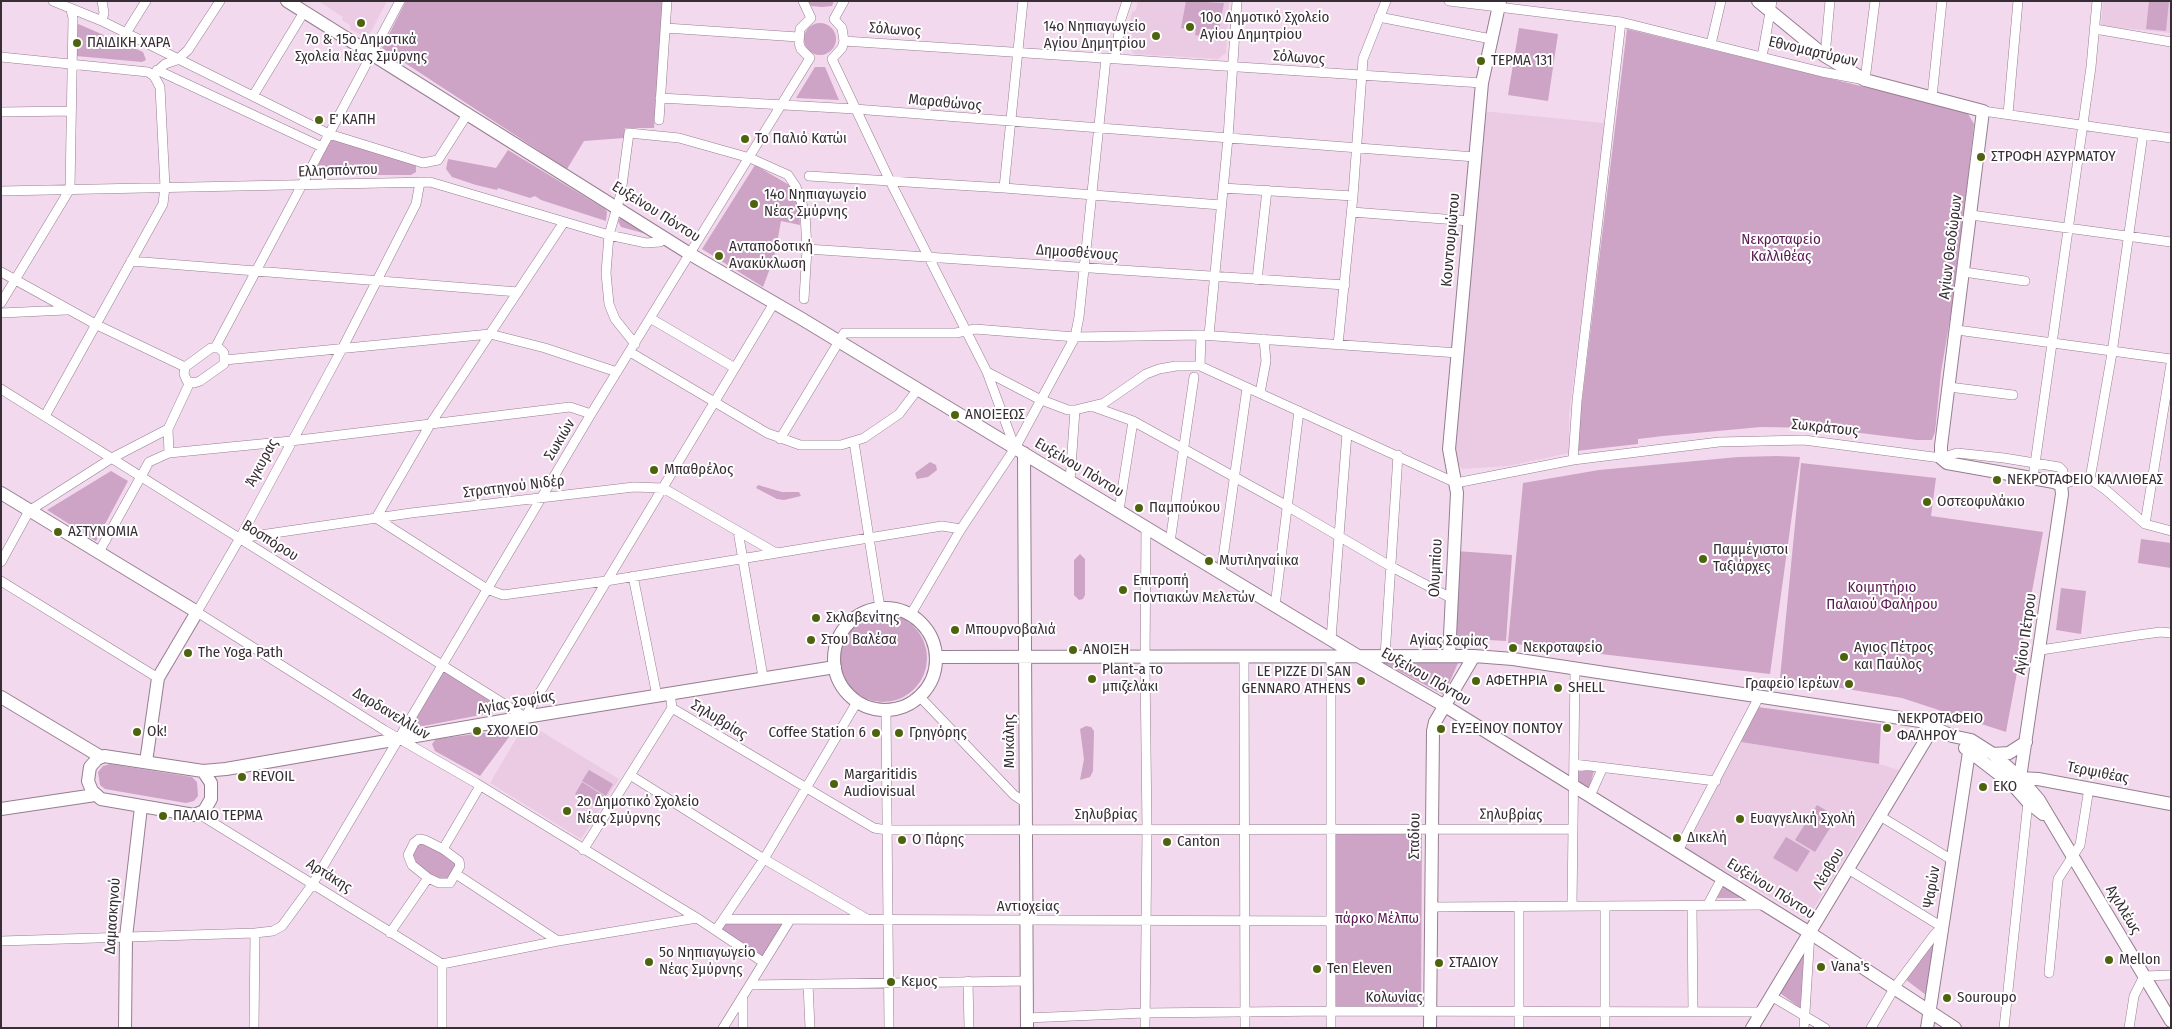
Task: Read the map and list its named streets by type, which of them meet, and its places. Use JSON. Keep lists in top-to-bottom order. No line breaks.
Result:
{"streets":{"street":["Σόλωνος","Εθνομαρτύρων","Μαραθώνος","Ελλησπόντου","Ευξείνου Πόντου","Κουντουριώτου","Αγίων Θεοδώρων","Δημοσθένους","Σωκράτους","Σωκιών","Άγκυρας","Στρατηγού Νιδέρ","Βοσπόρου","Ολυμπίου","Αγίου Πέτρου","Αγίας Σοφίας","Δαρδανελλίων","Σηλυβρίας","Μυκάλης","Τερψιθέας","Σταδίου","Λέσβου","Αρτάκης","Ψαρών","Αντιοχείας","Αχιλλέως","Δαμασκηνού","Κολωνίας"]},"crossings":[["Σόλωνος","Κουντουριώτου"],["Εθνομαρτύρων","Κουντουριώτου"],["Εθνομαρτύρων","Αγίων Θεοδώρων"],["Μαραθώνος","Σωκιών"],["Ελλησπόντου","Ευξείνου Πόντου"],["Ελλησπόντου","Άγκυρας"],["Ευξείνου Πόντου","Σωκιών"],["Ευξείνου Πόντου","Αγίας Σοφίας"],["Ευξείνου Πόντου","Μυκάλης"],["Ευξείνου Πόντου","Σταδίου"],["Ευξείνου Πόντου","Λέσβου"],["Ευξείνου Πόντου","Ψαρών"],["Κουντουριώτου","Σωκράτους"],["Κουντουριώτου","Ολυμπίου"],["Αγίων Θεοδώρων","Σωκράτους"],["Σωκράτους","Ολυμπίου"],["Σωκράτους","Αγίου Πέτρου"],["Σωκιών","Στρατηγού Νιδέρ"],["Σωκιών","Βοσπόρου"],["Σωκιών","Αγίας Σοφίας"],["Σωκιών","Δαρδανελλίων"],["Σωκιών","Αρτάκης"],["Σωκιών","Δαμασκηνού"],["Άγκυρας","Στρατηγού Νιδέρ"],["Άγκυρας","Βοσπόρου"],["Άγκυρας","Αγίας Σοφίας"],["Άγκυρας","Δαρδανελλίων"],["Στρατηγού Νιδέρ","Βοσπόρου"],["Βοσπόρου","Αγίας Σοφίας"],["Ολυμπίου","Αγίας Σοφίας"],["Αγίου Πέτρου","Αγίας Σοφίας"],["Αγίου Πέτρου","Τερψιθέας"],["Αγίου Πέτρου","Αχιλλέως"],["Αγίας Σοφίας","Δαρδανελλίων"],["Αγίας Σοφίας","Μυκάλης"],["Αγίας Σοφίας","Τερψιθέας"],["Αγίας Σοφίας","Σταδίου"],["Αγίας Σοφίας","Λέσβου"],["Αγίας Σοφίας","Ψαρών"],["Αγίας Σοφίας","Αχιλλέως"],["Σηλυβρίας","Μυκάλης"],["Σηλυβρίας","Σταδίου"],["Μυκάλης","Αντιοχείας"],["Μυκάλης","Κολωνίας"],["Τερψιθέας","Αχιλλέως"],["Σταδίου","Κολωνίας"],["Λέσβου","Κολωνίας"]],"parks":["Νεκροταφείο Καλλιθέας","Κοιμητήριο Παλαιού Φαλήρου","πάρκο Μέλπω"],"places":["7ο & 15ο Δημοτικά Σχολεία Νέας Σμύρνης","10ο Δημοτικό Σχολείο Αγίου Δημητρίου","14ο Νηπιαγωγείο Αγίου Δημητρίου","ΠΑΙΔΙΚΗ ΧΑΡΑ","ΤΕΡΜΑ 131","Ε΄ ΚΑΠΗ","Το Παλιό Κατώι","ΣΤΡΟΦΗ ΑΣΥΡΜΑΤΟΥ","14ο Νηπιαγωγείο Νέας Σμύρνης","Ανταποδοτική Ανακύκλωση","ΑΝΟΙΞΕΩΣ","Μπαθρέλος","ΝΕΚΡΟΤΑΦΕΙΟ ΚΑΛΛΙΘΕΑΣ","Οστεοφυλάκιο","Παμπούκου","ΑΣΤΥΝΟΜΙΑ","Παμμέγιστοι Ταξιάρχες","Μυτιληναίικα","Επιτροπή Ποντιακών Μελετών","Σκλαβενίτης","Μπουρνοβαλιά","Στου Βαλέσα","Νεκροταφείο","ΑΝΟΙΞΗ","The Yoga Path","Αγιος Πέτρος και Παύλος","Plant-a το μπιζελάκι","LE PIZZE DI SAN GENNARO ATHENS","ΑΦΕΤΗΡΙΑ","Γραφείο Ιερέων","SHELL","ΝΕΚΡΟΤΑΦΕΙΟ ΦΑΛΗΡΟΥ","ΕΥΞΕΙΝΟΥ ΠΟΝΤΟΥ","ΣΧΟΛΕΙΟ","Ok!","Coffee Station 6","Γρηγόρης","REVOIL","Margaritidis Audiovisual","EKO","2ο Δημοτικό Σχολείο Νέας Σμύρνης","ΠΑΛΑΙΟ ΤΕΡΜΑ","Ευαγγελική Σχολή","Δικελή","Ο Πάρης","Canton","Mellon","5ο Νηπιαγωγείο Νέας Σμύρνης","ΣΤΑΔΙΟΥ","Vana's","Ten Eleven","Κεμος","Souroupo"]}
